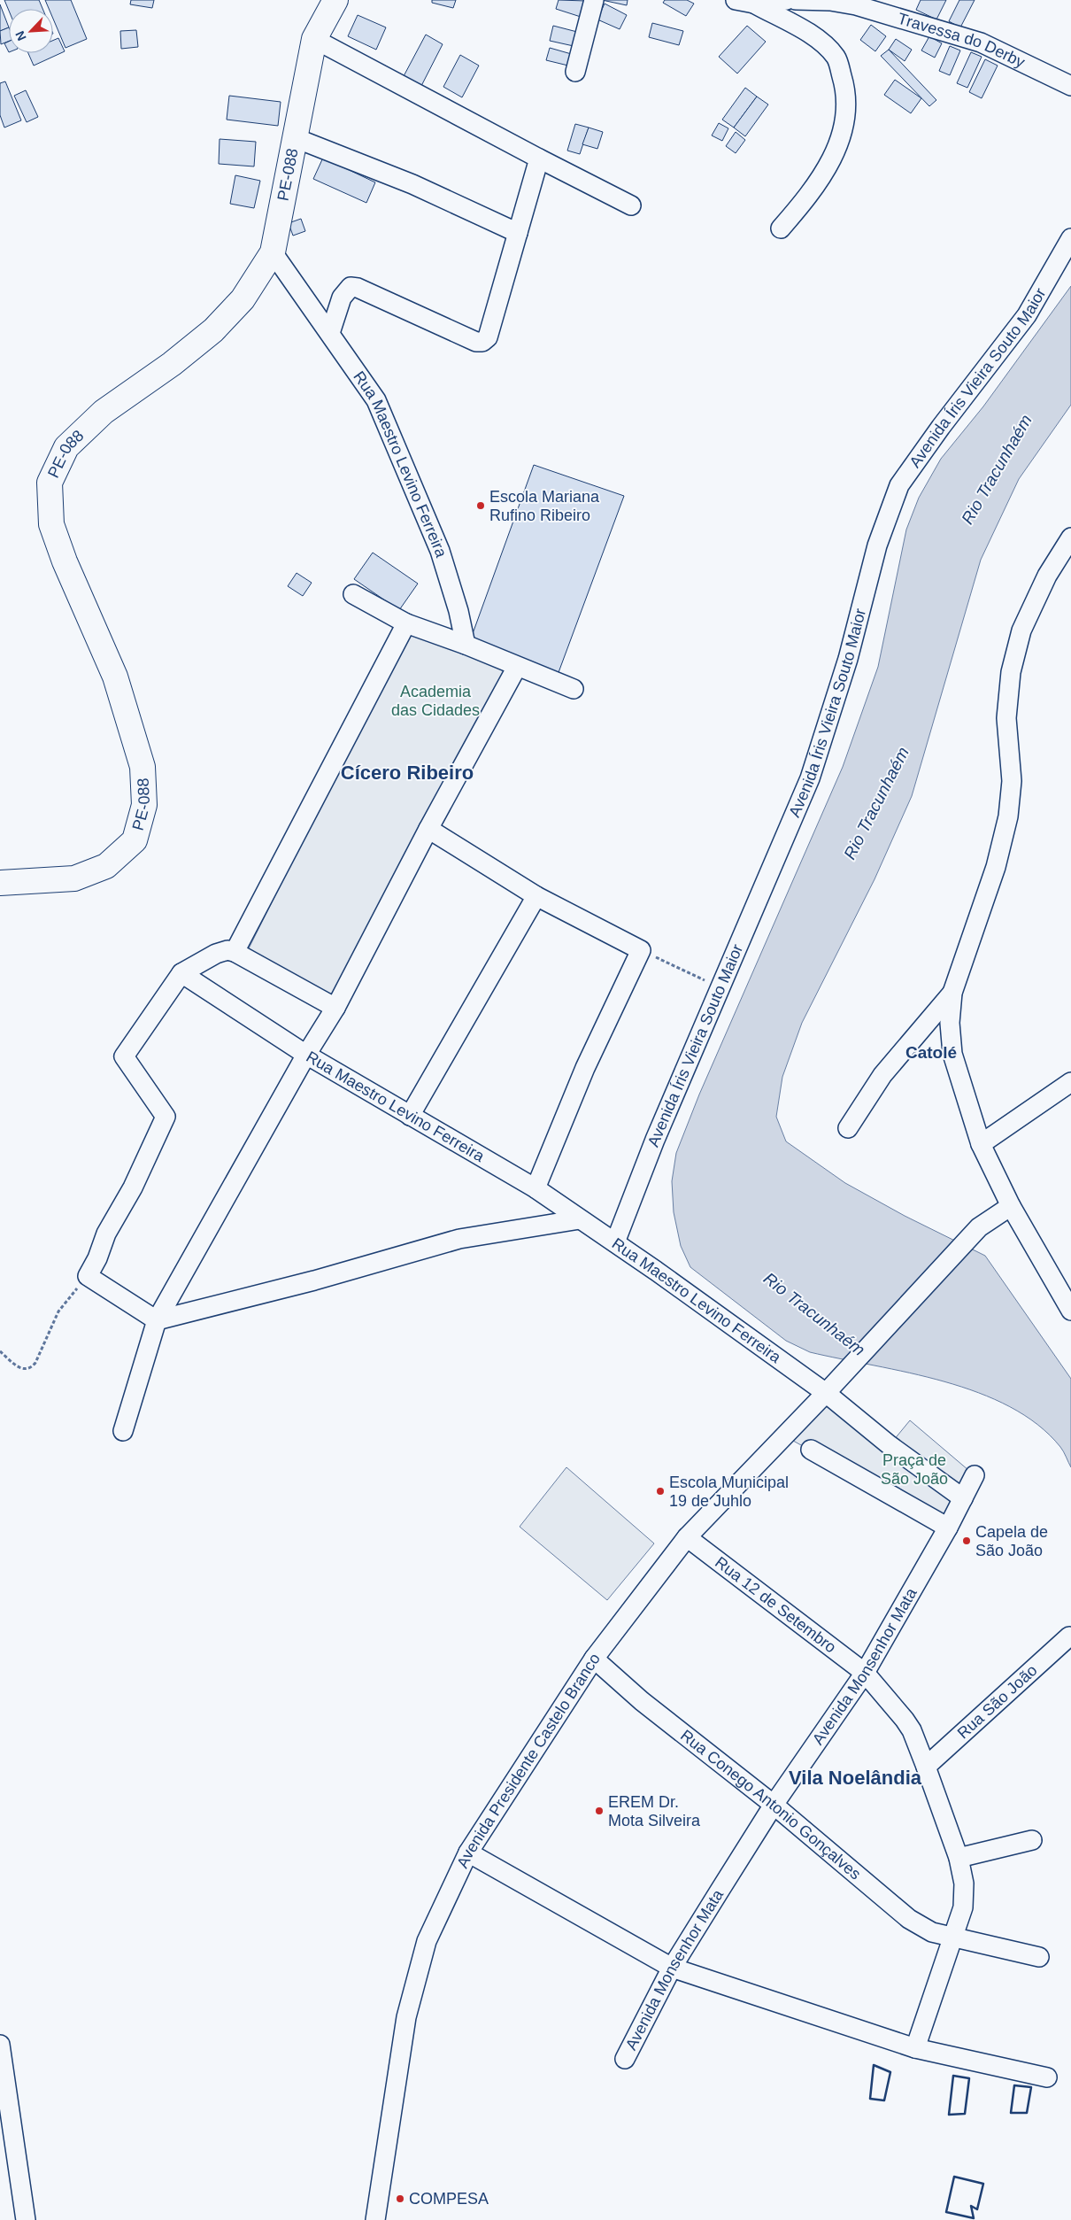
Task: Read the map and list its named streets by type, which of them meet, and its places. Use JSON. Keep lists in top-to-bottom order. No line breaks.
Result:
{"streets":{"main road":["PE-088"],"street":["Travessa do Derby","Avenida Íris Vieira Souto Maior","Rua Maestro Levino Ferreira","Rua 12 de Setembro","Avenida Monsenhor Mata","Rua São João","Avenida Presidente Castelo Branco","Rua Conego Antonio Gonçalves"]},"crossings":[["PE-088","Rua Maestro Levino Ferreira"],["Avenida Íris Vieira Souto Maior","Rua Maestro Levino Ferreira"],["Rua Maestro Levino Ferreira","Avenida Monsenhor Mata"],["Rua Maestro Levino Ferreira","Avenida Presidente Castelo Branco"],["Rua 12 de Setembro","Avenida Monsenhor Mata"],["Rua 12 de Setembro","Rua São João"],["Rua 12 de Setembro","Avenida Presidente Castelo Branco"],["Rua 12 de Setembro","Rua Conego Antonio Gonçalves"],["Avenida Monsenhor Mata","Rua Conego Antonio Gonçalves"],["Avenida Presidente Castelo Branco","Rua Conego Antonio Gonçalves"]],"districts":["Cícero Ribeiro","Catolé","Vila Noelândia"],"water":["Rio Tracunhaém"],"parks":["Academia das Cidades","Praça de São João"],"places":["Escola Mariana Rufino Ribeiro","Escola Municipal 19 de Juhlo","Capela de São João","EREM Dr. Mota Silveira","COMPESA"],"north":"bottom left"}
